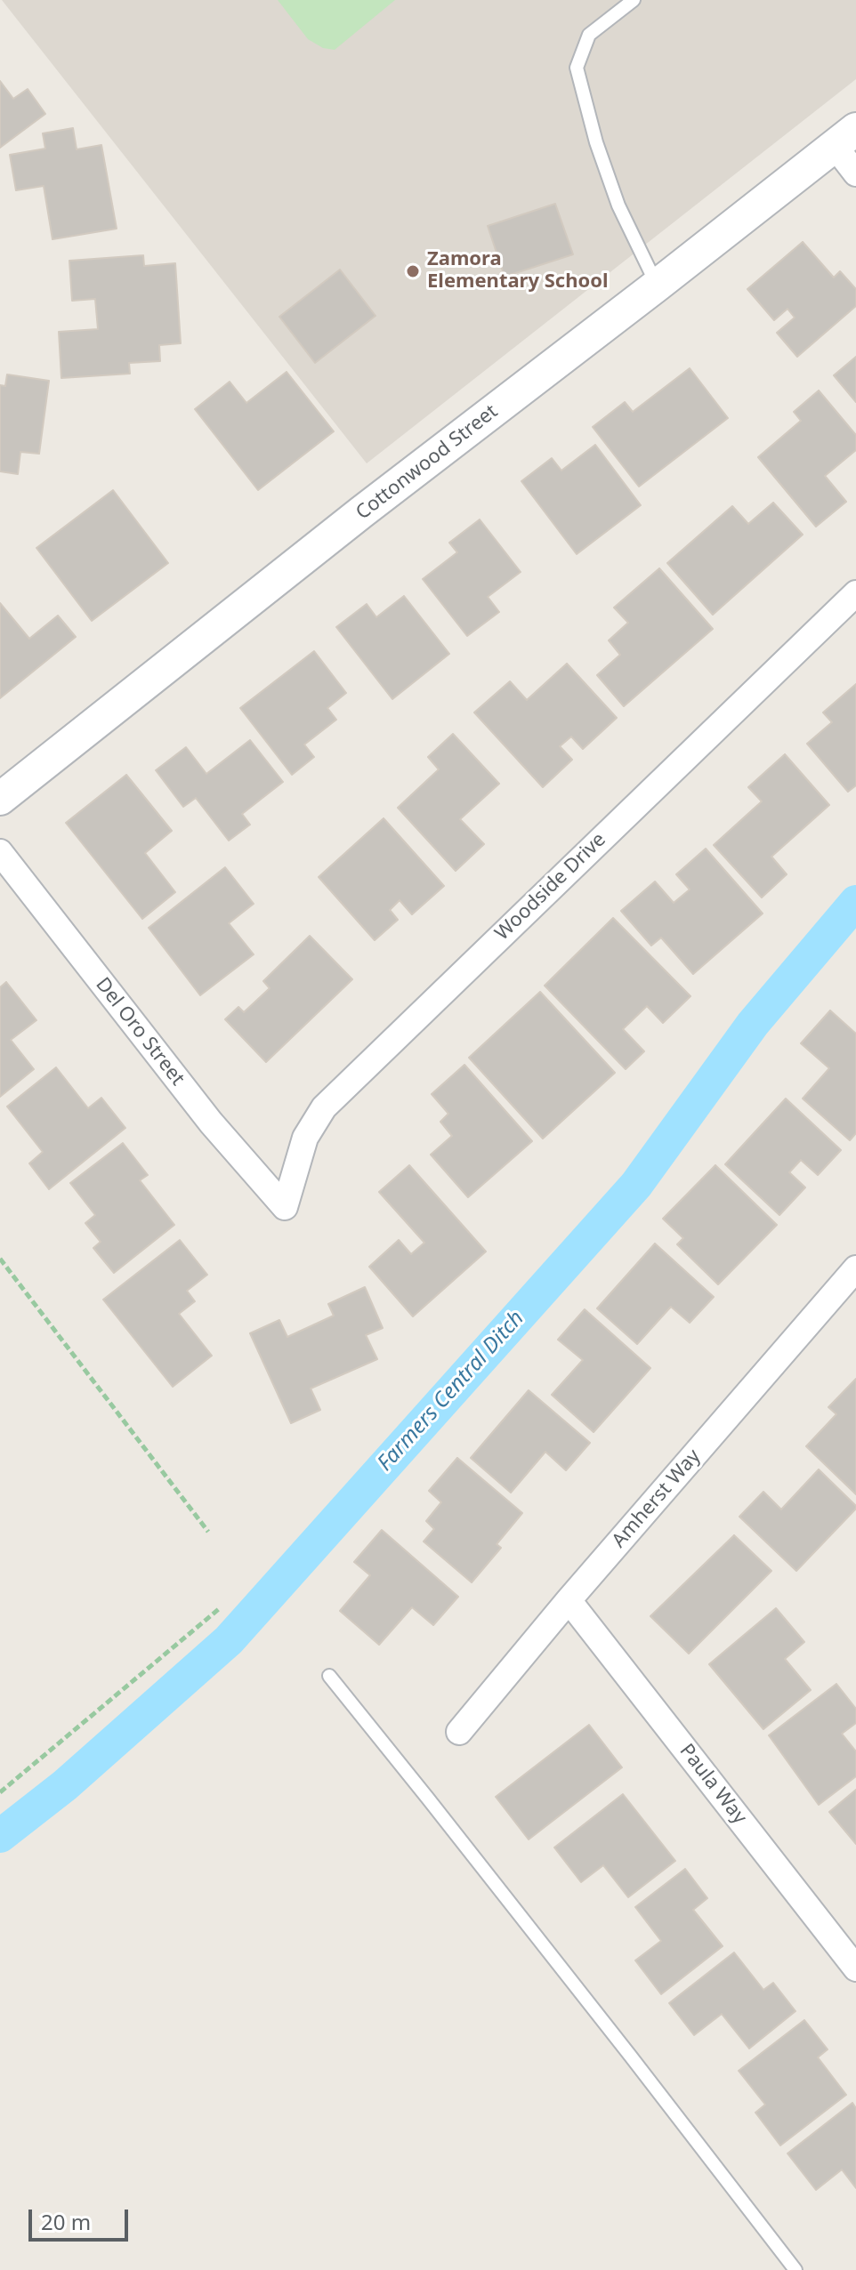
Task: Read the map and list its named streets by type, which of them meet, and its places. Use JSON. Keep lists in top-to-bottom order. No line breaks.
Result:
{"streets":{"street":["Cottonwood Street","Woodside Drive","Del Oro Street","Amherst Way","Paula Way"]},"crossings":[["Woodside Drive","Del Oro Street"],["Amherst Way","Paula Way"]],"water":["Farmers Central Ditch"],"places":["Zamora Elementary School"],"scale_bar":"20 m"}
